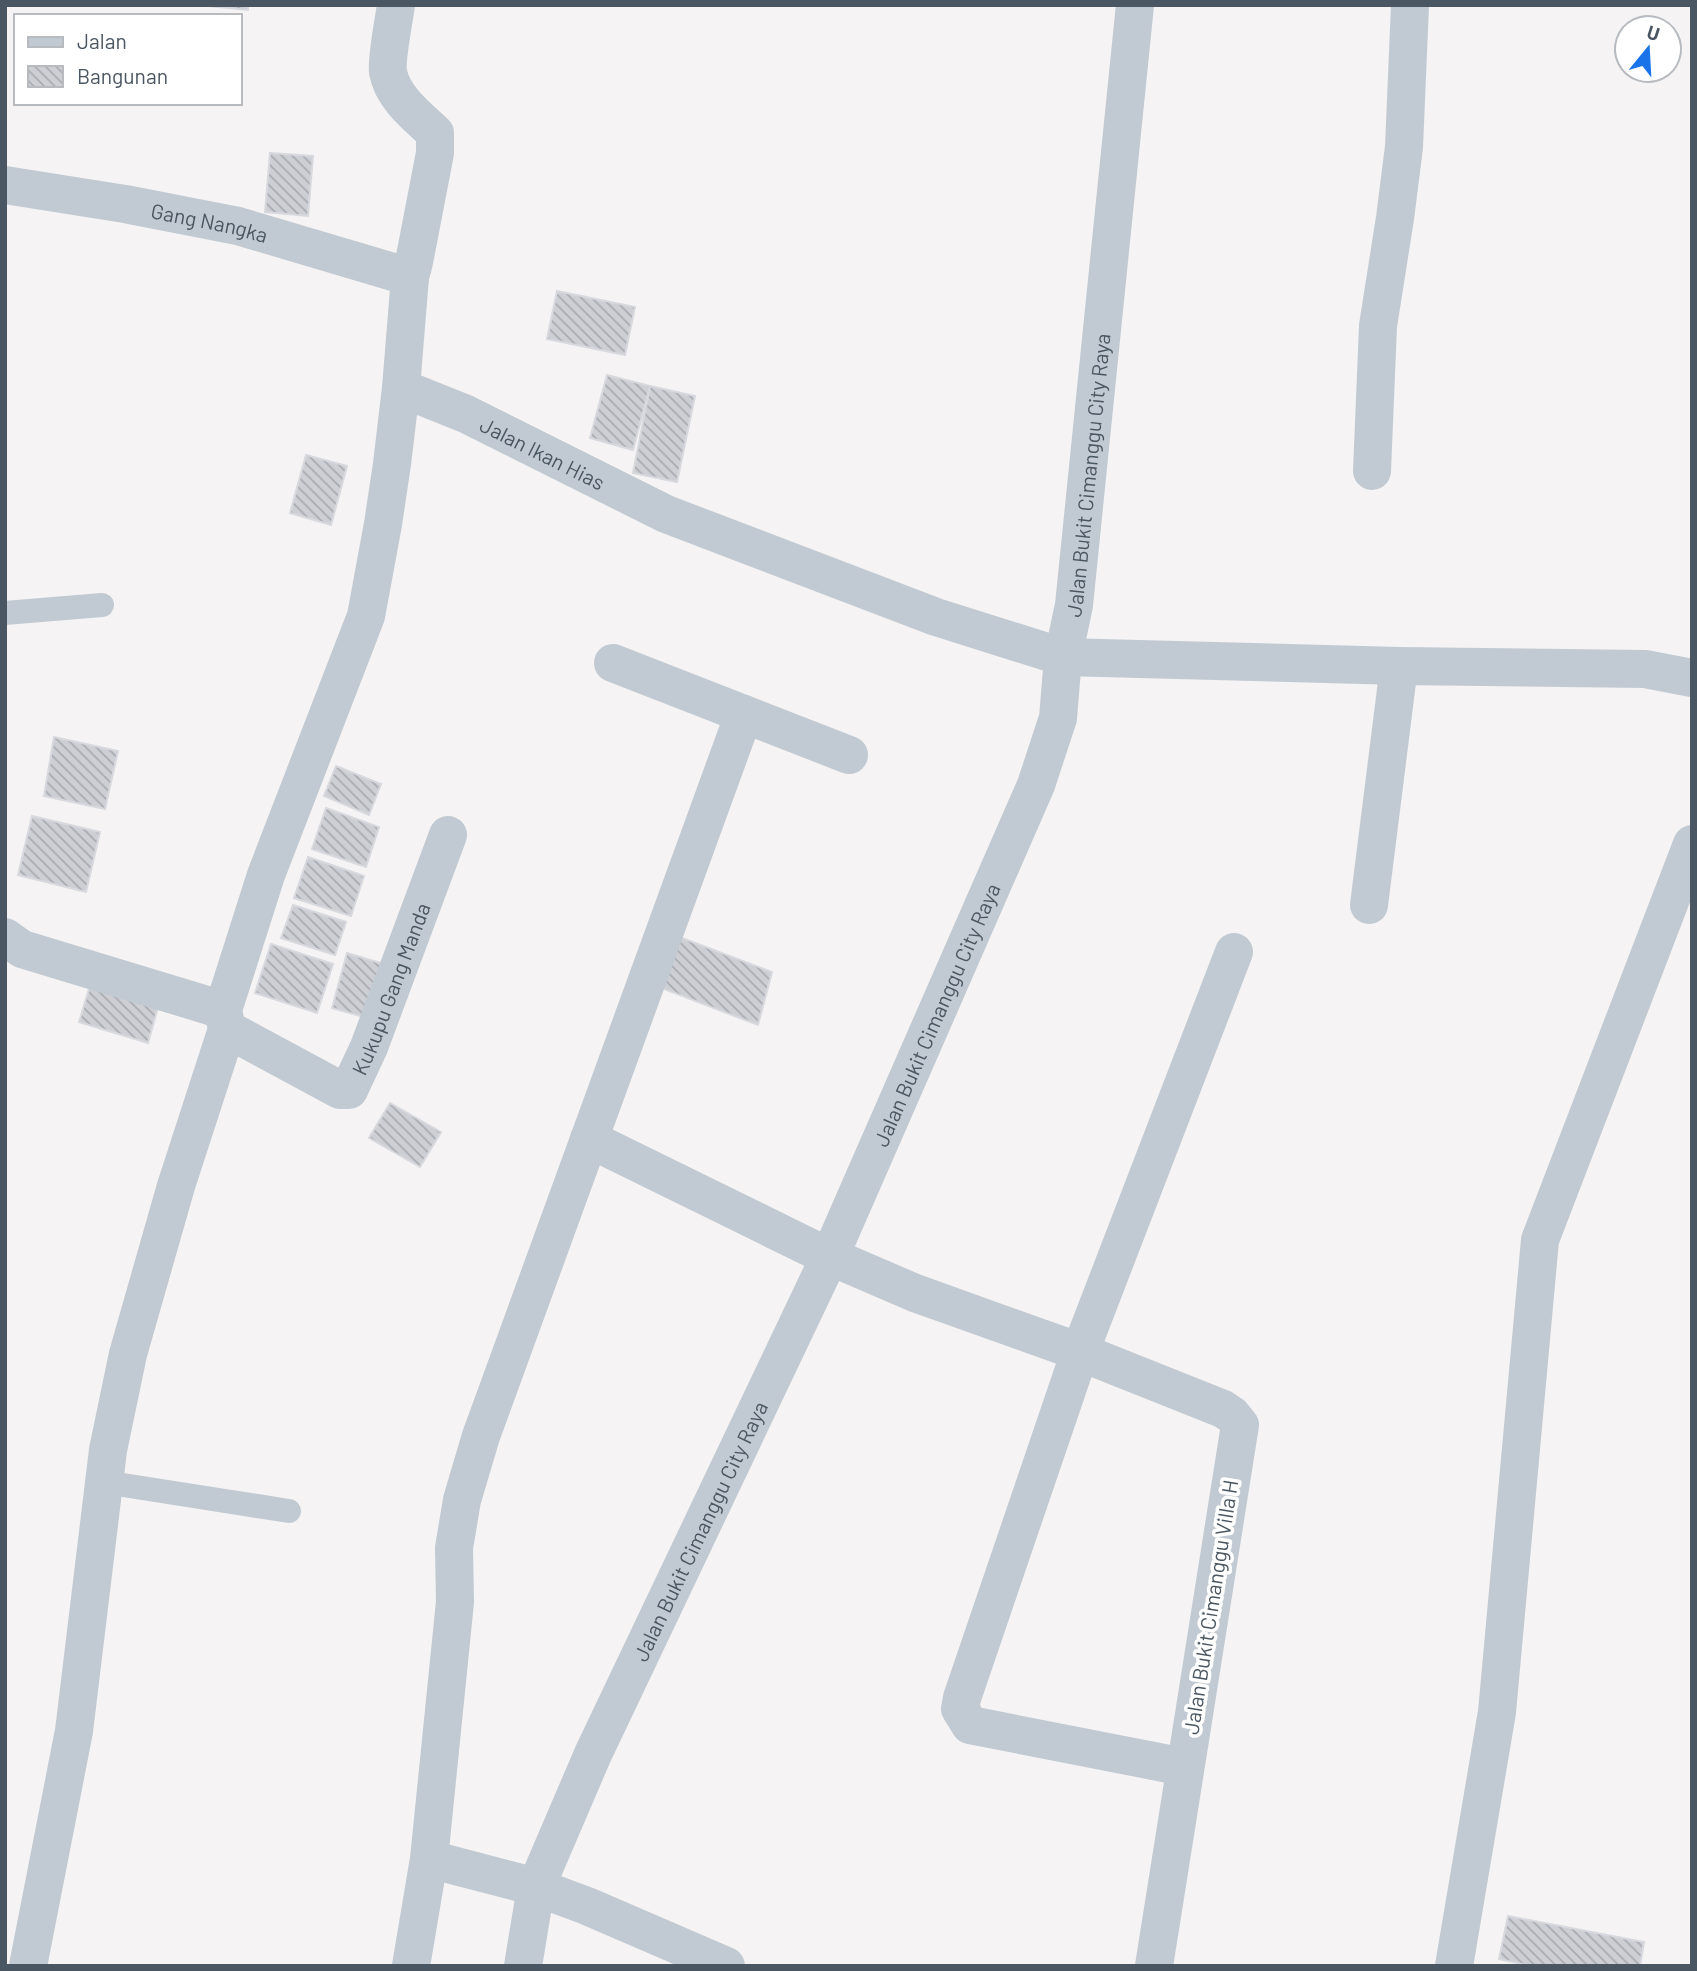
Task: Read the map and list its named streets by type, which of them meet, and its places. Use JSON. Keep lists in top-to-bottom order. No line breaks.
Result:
{"streets":{"street":["Gang Nangka","Jalan Ikan Hias","Jalan Bukit Cimanggu City Raya","Kukupu Gang Manda","Jalan Bukit Cimanggu Villa H"]},"crossings":[["Jalan Ikan Hias","Jalan Bukit Cimanggu City Raya"]],"legend":["Jalan","Bangunan"],"north":"top"}
